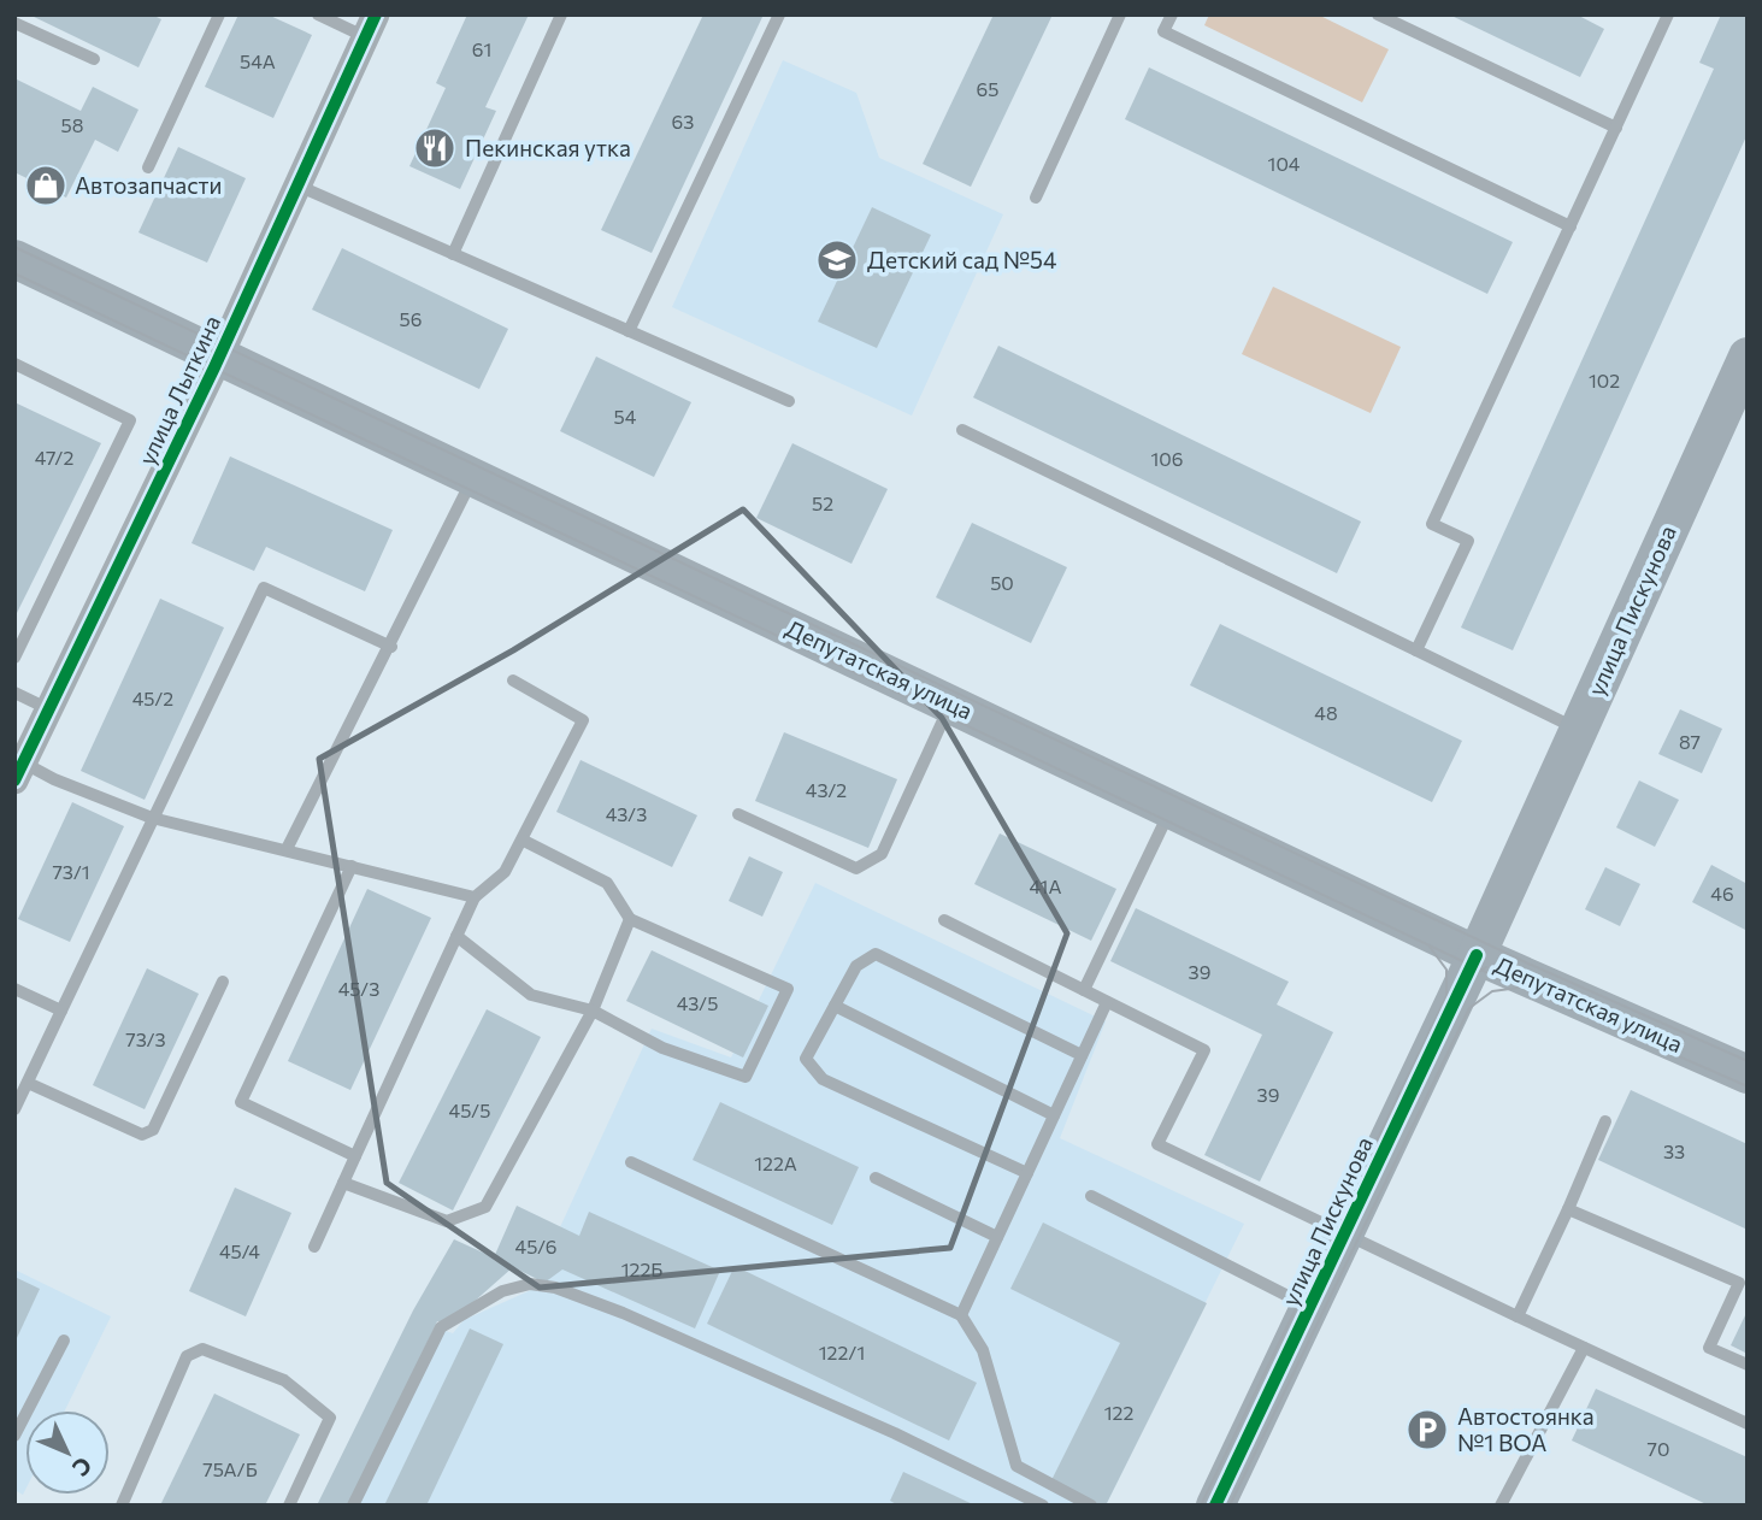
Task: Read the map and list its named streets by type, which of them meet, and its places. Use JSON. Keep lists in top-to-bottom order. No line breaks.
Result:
{"streets":{"main road":["улица Пискунова","Депутатская улица"],"street":["улица Лыткина"]},"crossings":[["улица Лыткина","Депутатская улица"],["улица Пискунова","Депутатская улица"]],"places":{"restaurant":["Пекинская утка"],"shop":["Автозапчасти"],"school or university":["Детский сад №54"],"parking":["Автостоянка №1 ВОА"]},"house_numbers":["61","54А","65","63","58","104","56","102","54","47/2","106","52","50","45/2","48","87","43/2","43/3","73/1","41А","46","39","45/3","43/5","73/3","39","45/5","33","122А","45/6","45/4","122Б","122/1","122","70","75А/Б"],"north":"bottom right"}
